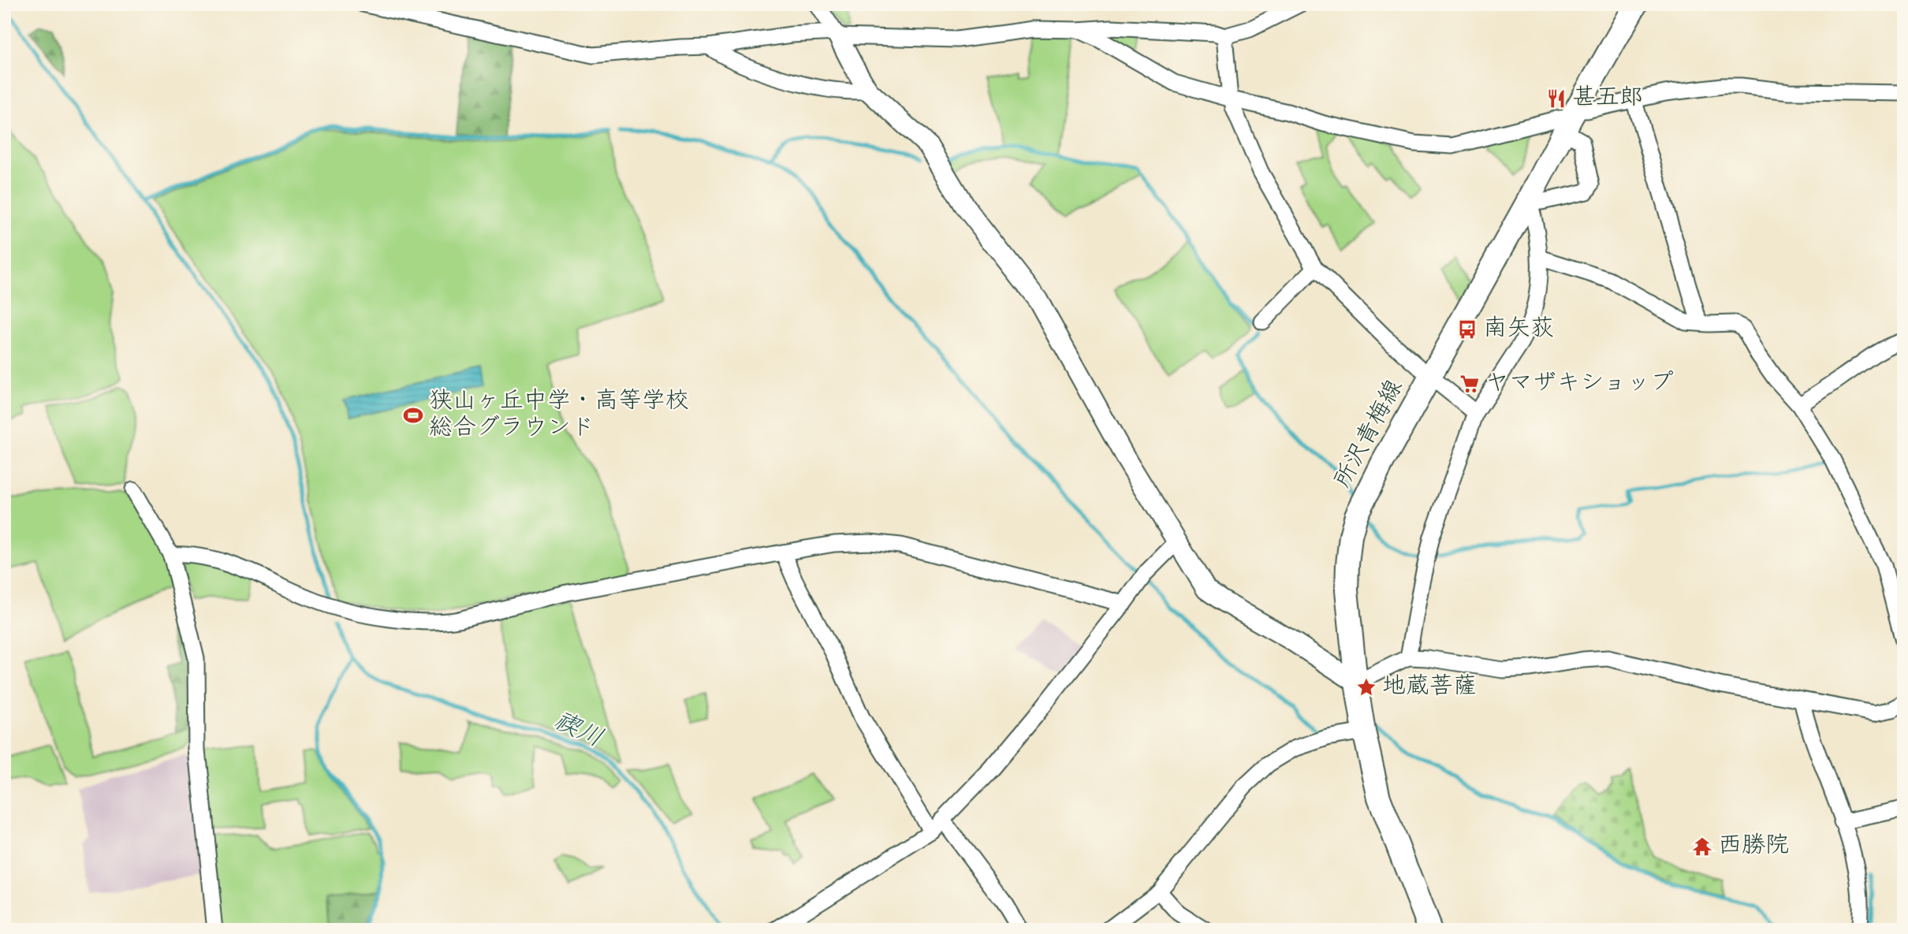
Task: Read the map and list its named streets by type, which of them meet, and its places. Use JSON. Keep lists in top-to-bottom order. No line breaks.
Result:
{"streets":{"main road":["所沢青梅線"]},"water":["禊川"],"places":{"restaurant":["甚五郎"],"bus stop":["南矢荻"],"supermarket":["ヤマザキショップ"],"sports":["狭山ヶ丘中学・高等学校 総合グラウンド"],"place":["地蔵菩薩"],"temple":["西勝院"]}}
